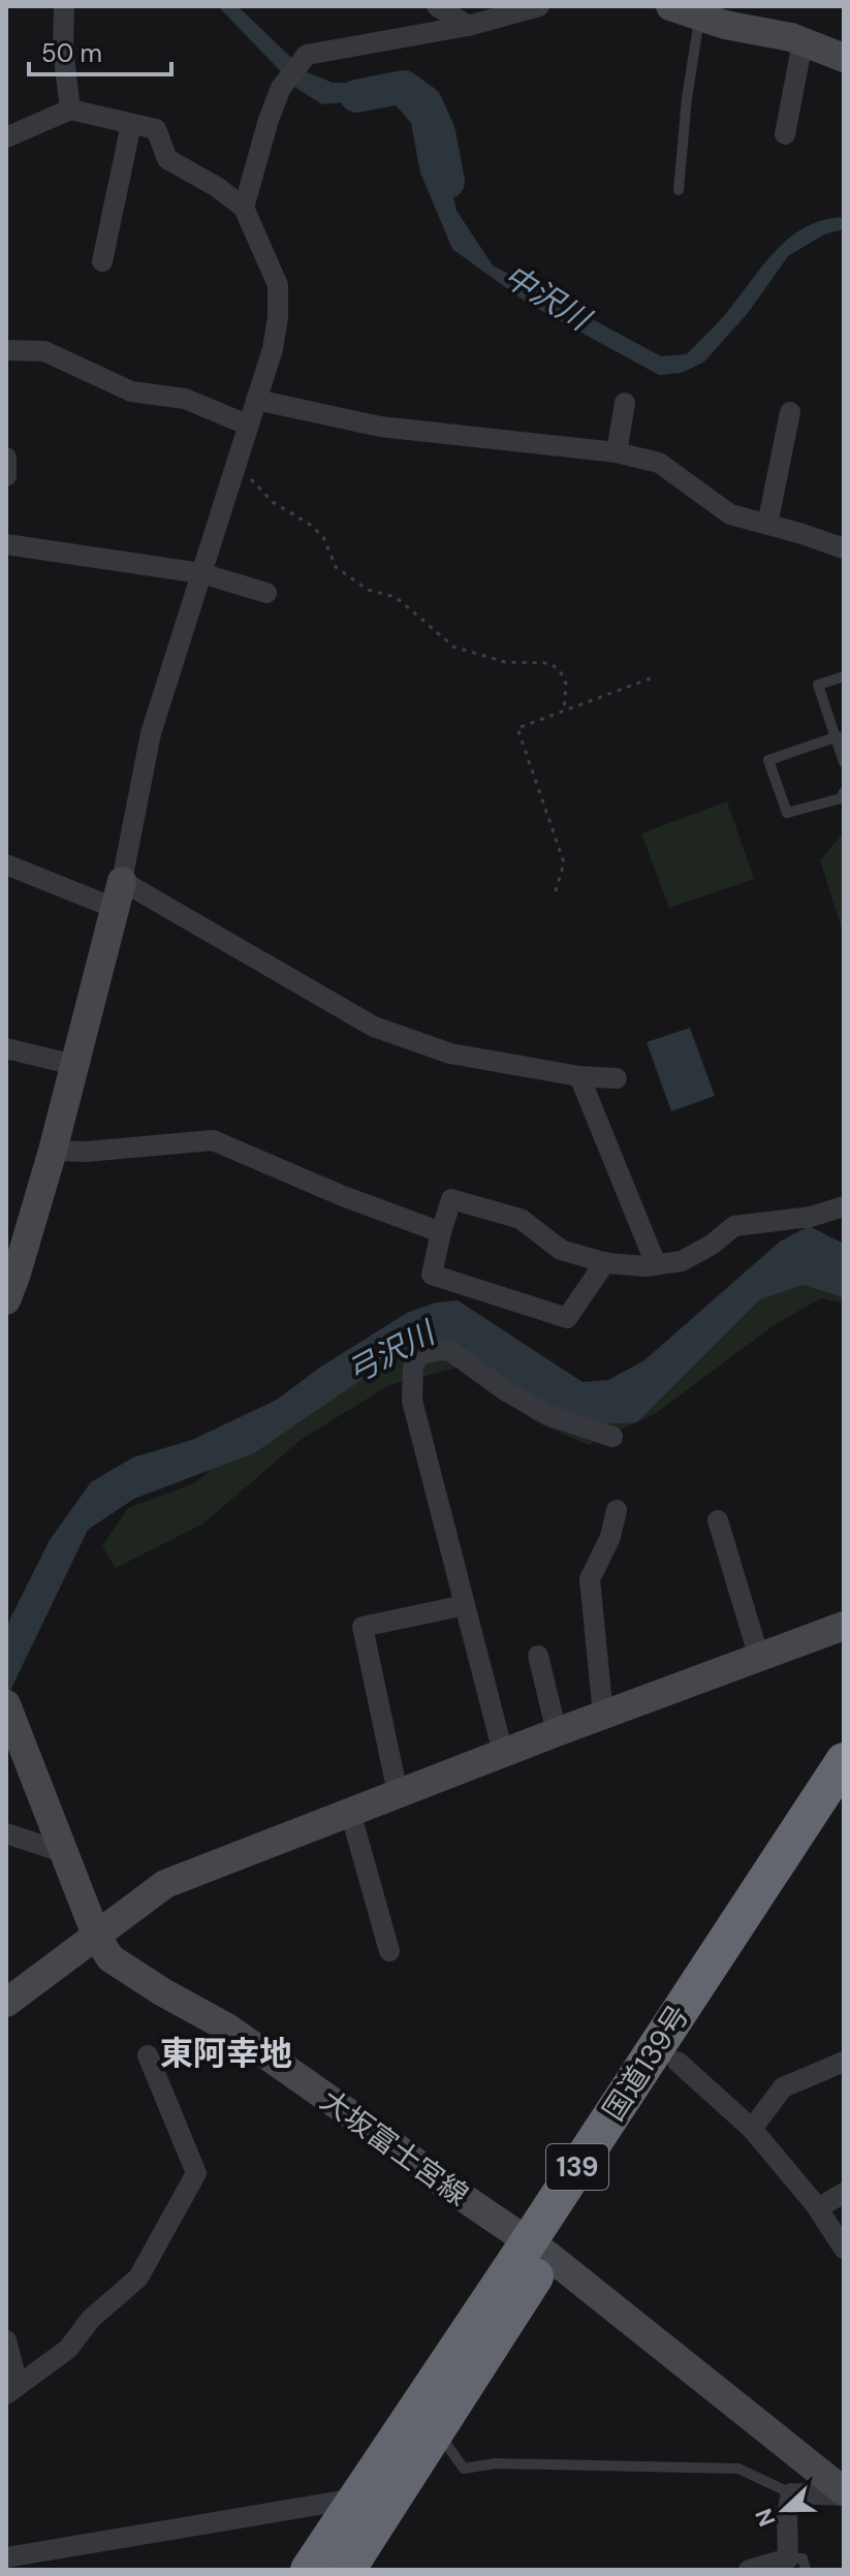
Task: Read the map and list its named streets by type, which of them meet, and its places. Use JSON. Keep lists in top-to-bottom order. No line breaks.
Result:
{"streets":{"highway":["国道139号","139"],"street":["大坂富士宮線"]},"crossings":[["国道139号","大坂富士宮線"]],"districts":["東阿幸地"],"water":["中沢川","弓沢川"],"scale_bar":"50 m","north":"left"}
